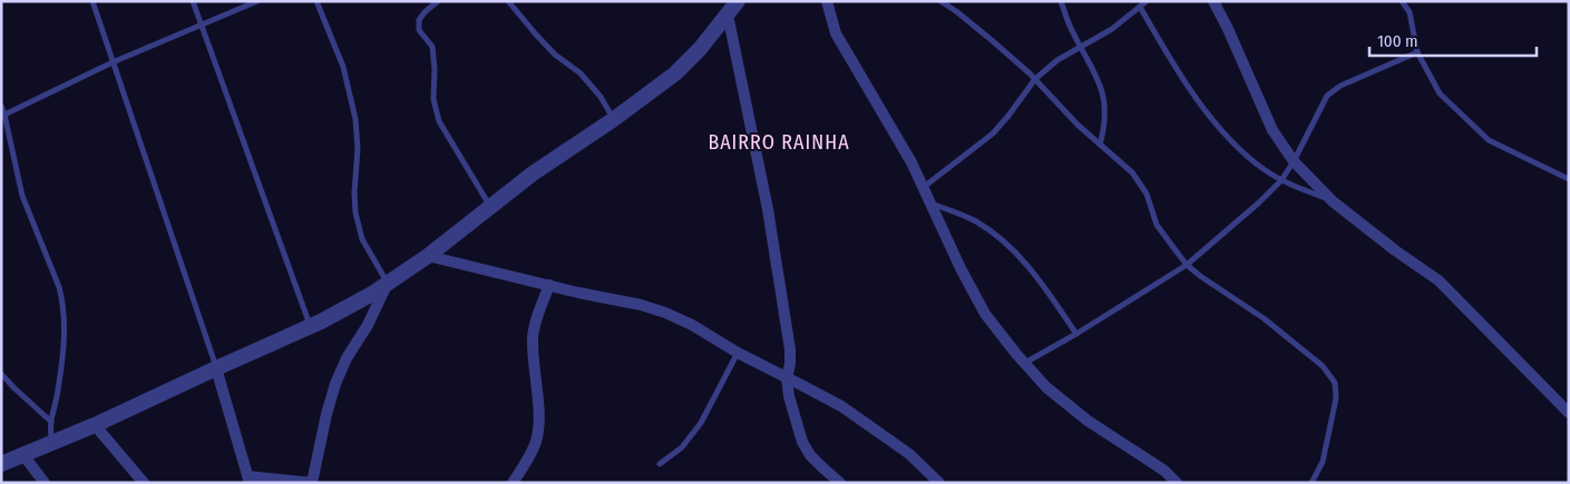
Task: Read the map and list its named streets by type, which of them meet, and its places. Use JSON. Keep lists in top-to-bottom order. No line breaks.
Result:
{"districts":["BAIRRO RAINHA"],"scale_bar":"100 m"}
